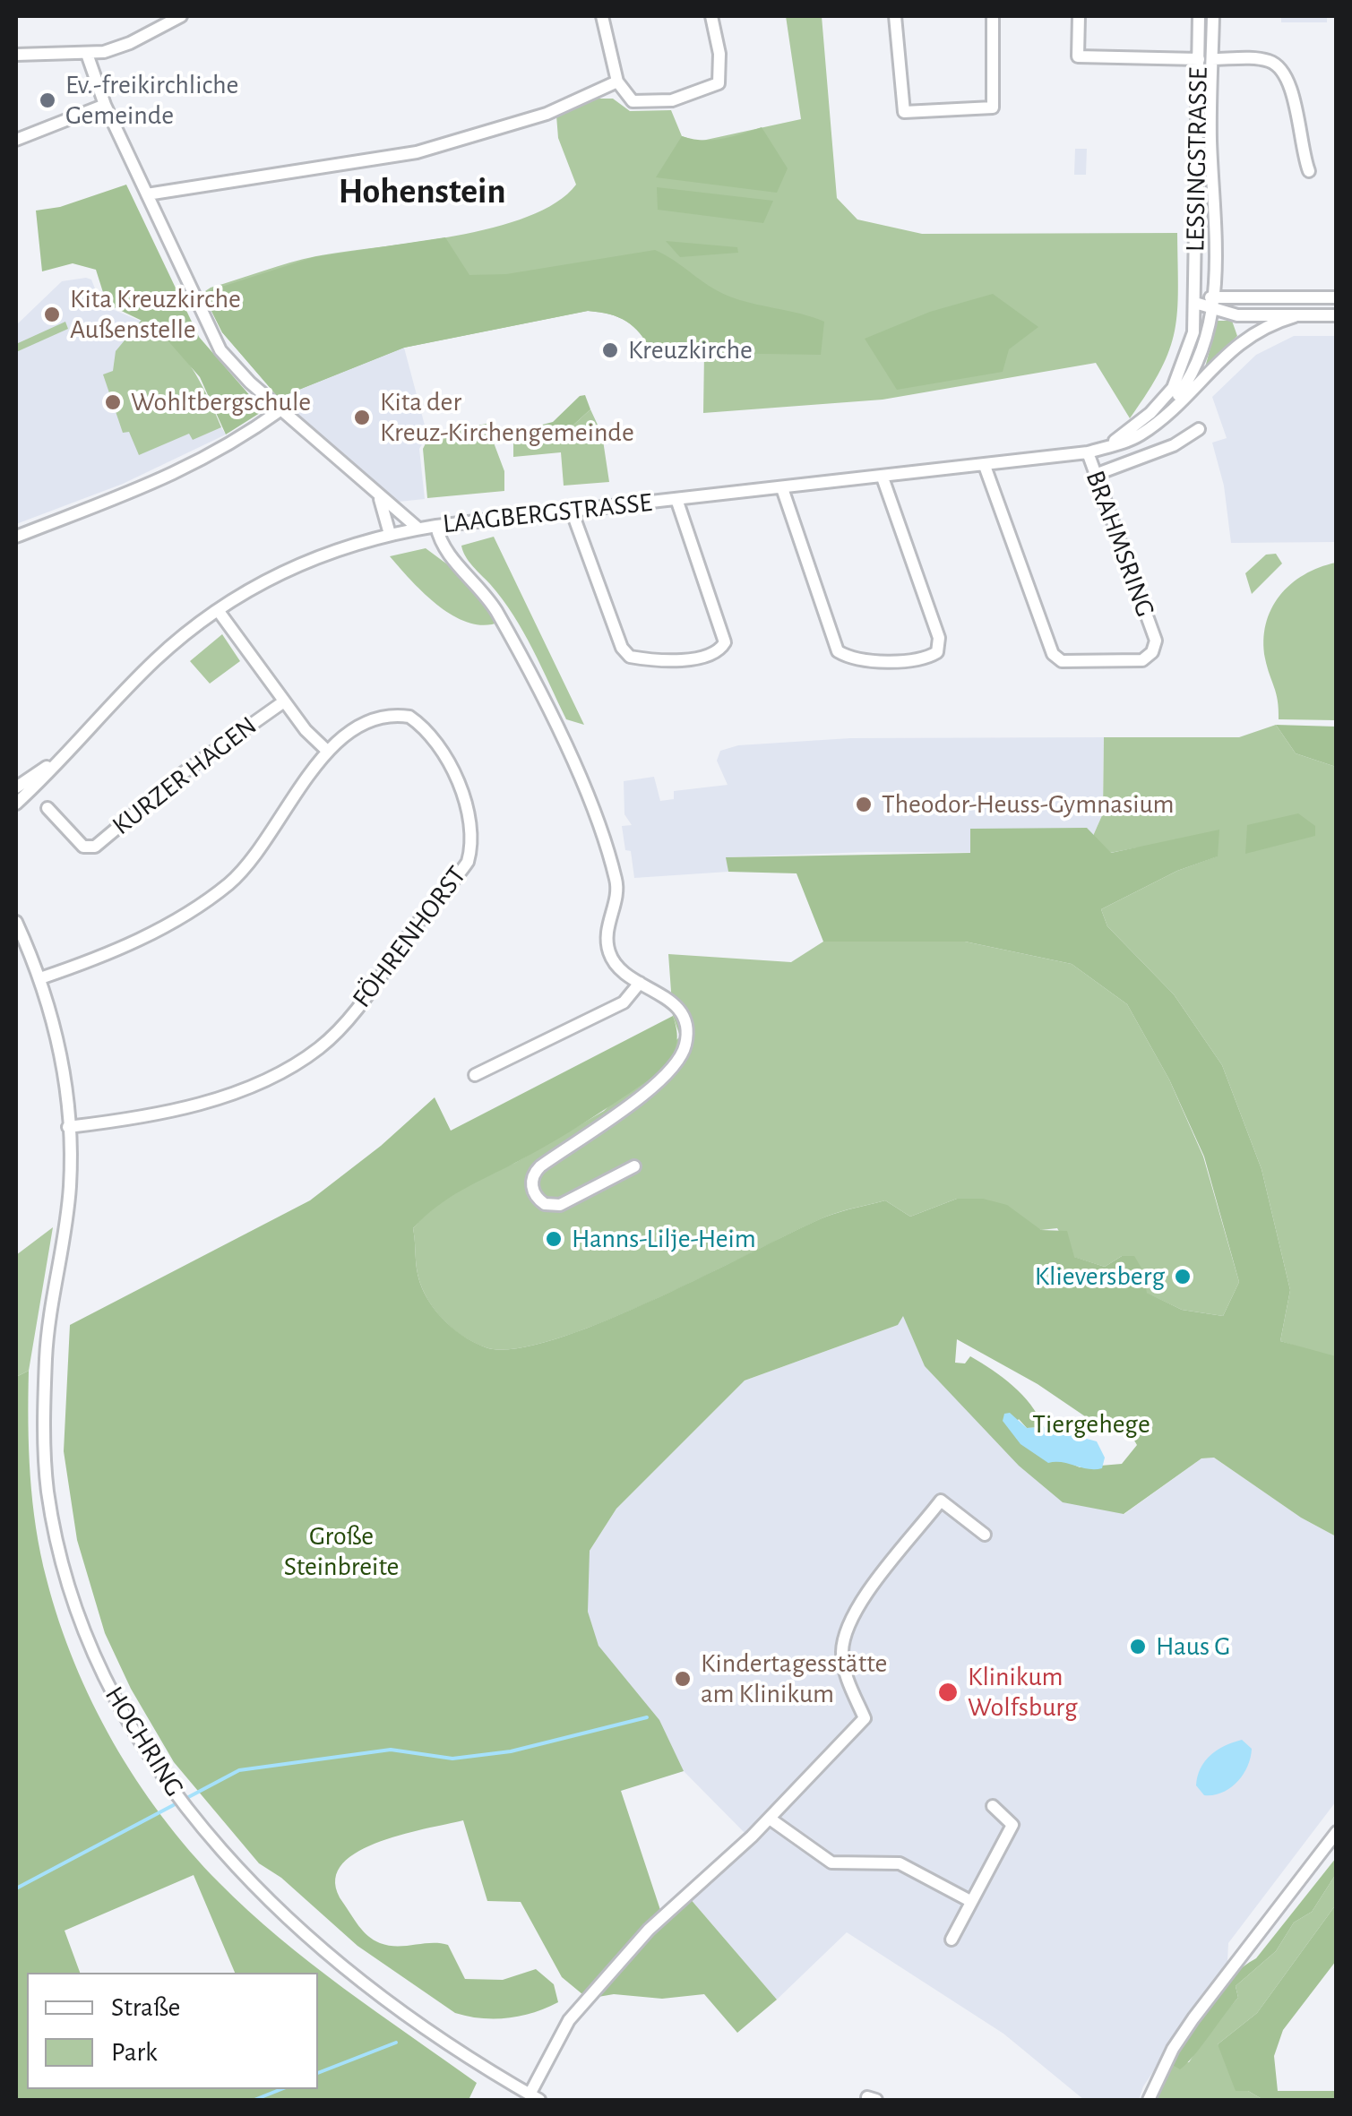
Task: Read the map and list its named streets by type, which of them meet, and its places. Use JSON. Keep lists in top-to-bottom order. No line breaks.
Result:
{"streets":{"street":["LESSINGSTRASSE","LAAGBERGSTRASSE","BRAHMSRING","KURZER HAGEN","FÖHRENHORST","HOCHRING"]},"crossings":[["LESSINGSTRASSE","LAAGBERGSTRASSE"],["LAAGBERGSTRASSE","BRAHMSRING"],["LAAGBERGSTRASSE","KURZER HAGEN"],["KURZER HAGEN","FÖHRENHORST"],["FÖHRENHORST","HOCHRING"]],"districts":["Hohenstein"],"parks":["Tiergehege","Große Steinbreite"],"places":["Ev.-freikirchliche Gemeinde","Kita Kreuzkirche Außenstelle","Kreuzkirche","Wohltbergschule","Kita der Kreuz-Kirchengemeinde","Theodor-Heuss-Gymnasium","Hanns-Lilje-Heim","Klieversberg","Haus G","Kindertagesstätte am Klinikum","Klinikum Wolfsburg"],"legend":["Straße","Park"]}
